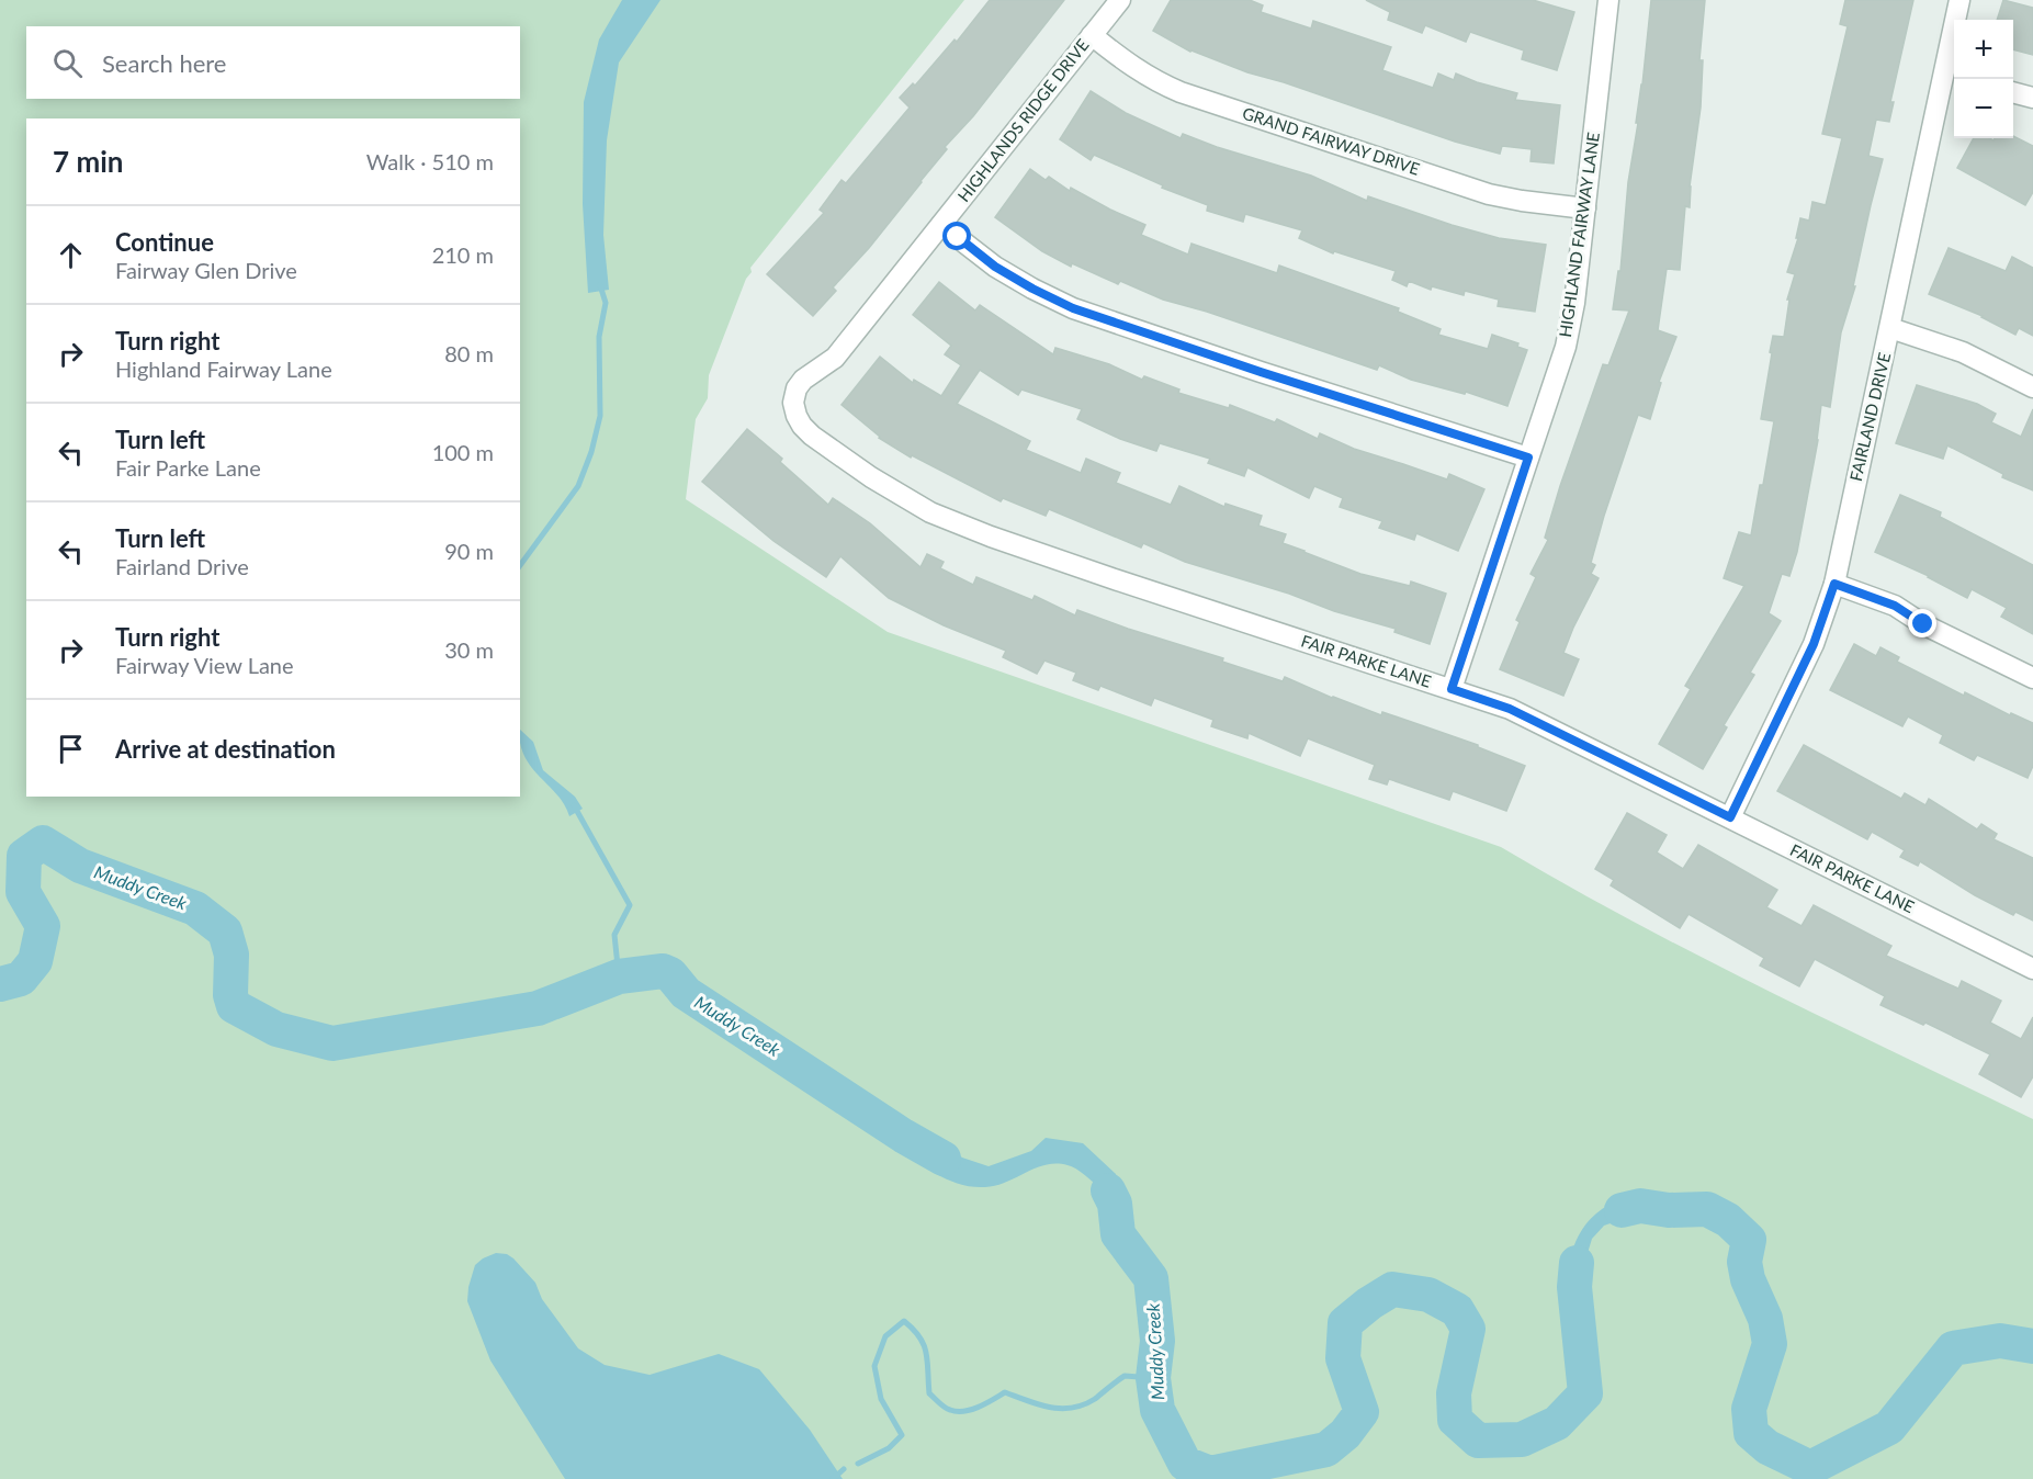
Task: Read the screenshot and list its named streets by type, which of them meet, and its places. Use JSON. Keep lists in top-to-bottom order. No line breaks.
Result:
{"streets":{"street":["HIGHLANDS RIDGE DRIVE","GRAND FAIRWAY DRIVE","HIGHLAND FAIRWAY LANE","FAIRLAND DRIVE","FAIR PARKE LANE"]},"crossings":[["HIGHLANDS RIDGE DRIVE","GRAND FAIRWAY DRIVE"],["HIGHLANDS RIDGE DRIVE","FAIR PARKE LANE"],["GRAND FAIRWAY DRIVE","HIGHLAND FAIRWAY LANE"],["HIGHLAND FAIRWAY LANE","FAIR PARKE LANE"],["FAIRLAND DRIVE","FAIR PARKE LANE"]],"water":["Muddy Creek"],"page":{"map_buttons":["+","−"],"search":"Search here","heading":["7 min","Walk · 510 m"],"list":[["Continue","Fairway Glen Drive","210 m"],["Turn right","Highland Fairway Lane","80 m"],["Turn left","Fair Parke Lane","100 m"],["Turn left","Fairland Drive","90 m"],["Turn right","Fairway View Lane","30 m"],"Arrive at destination"]}}
